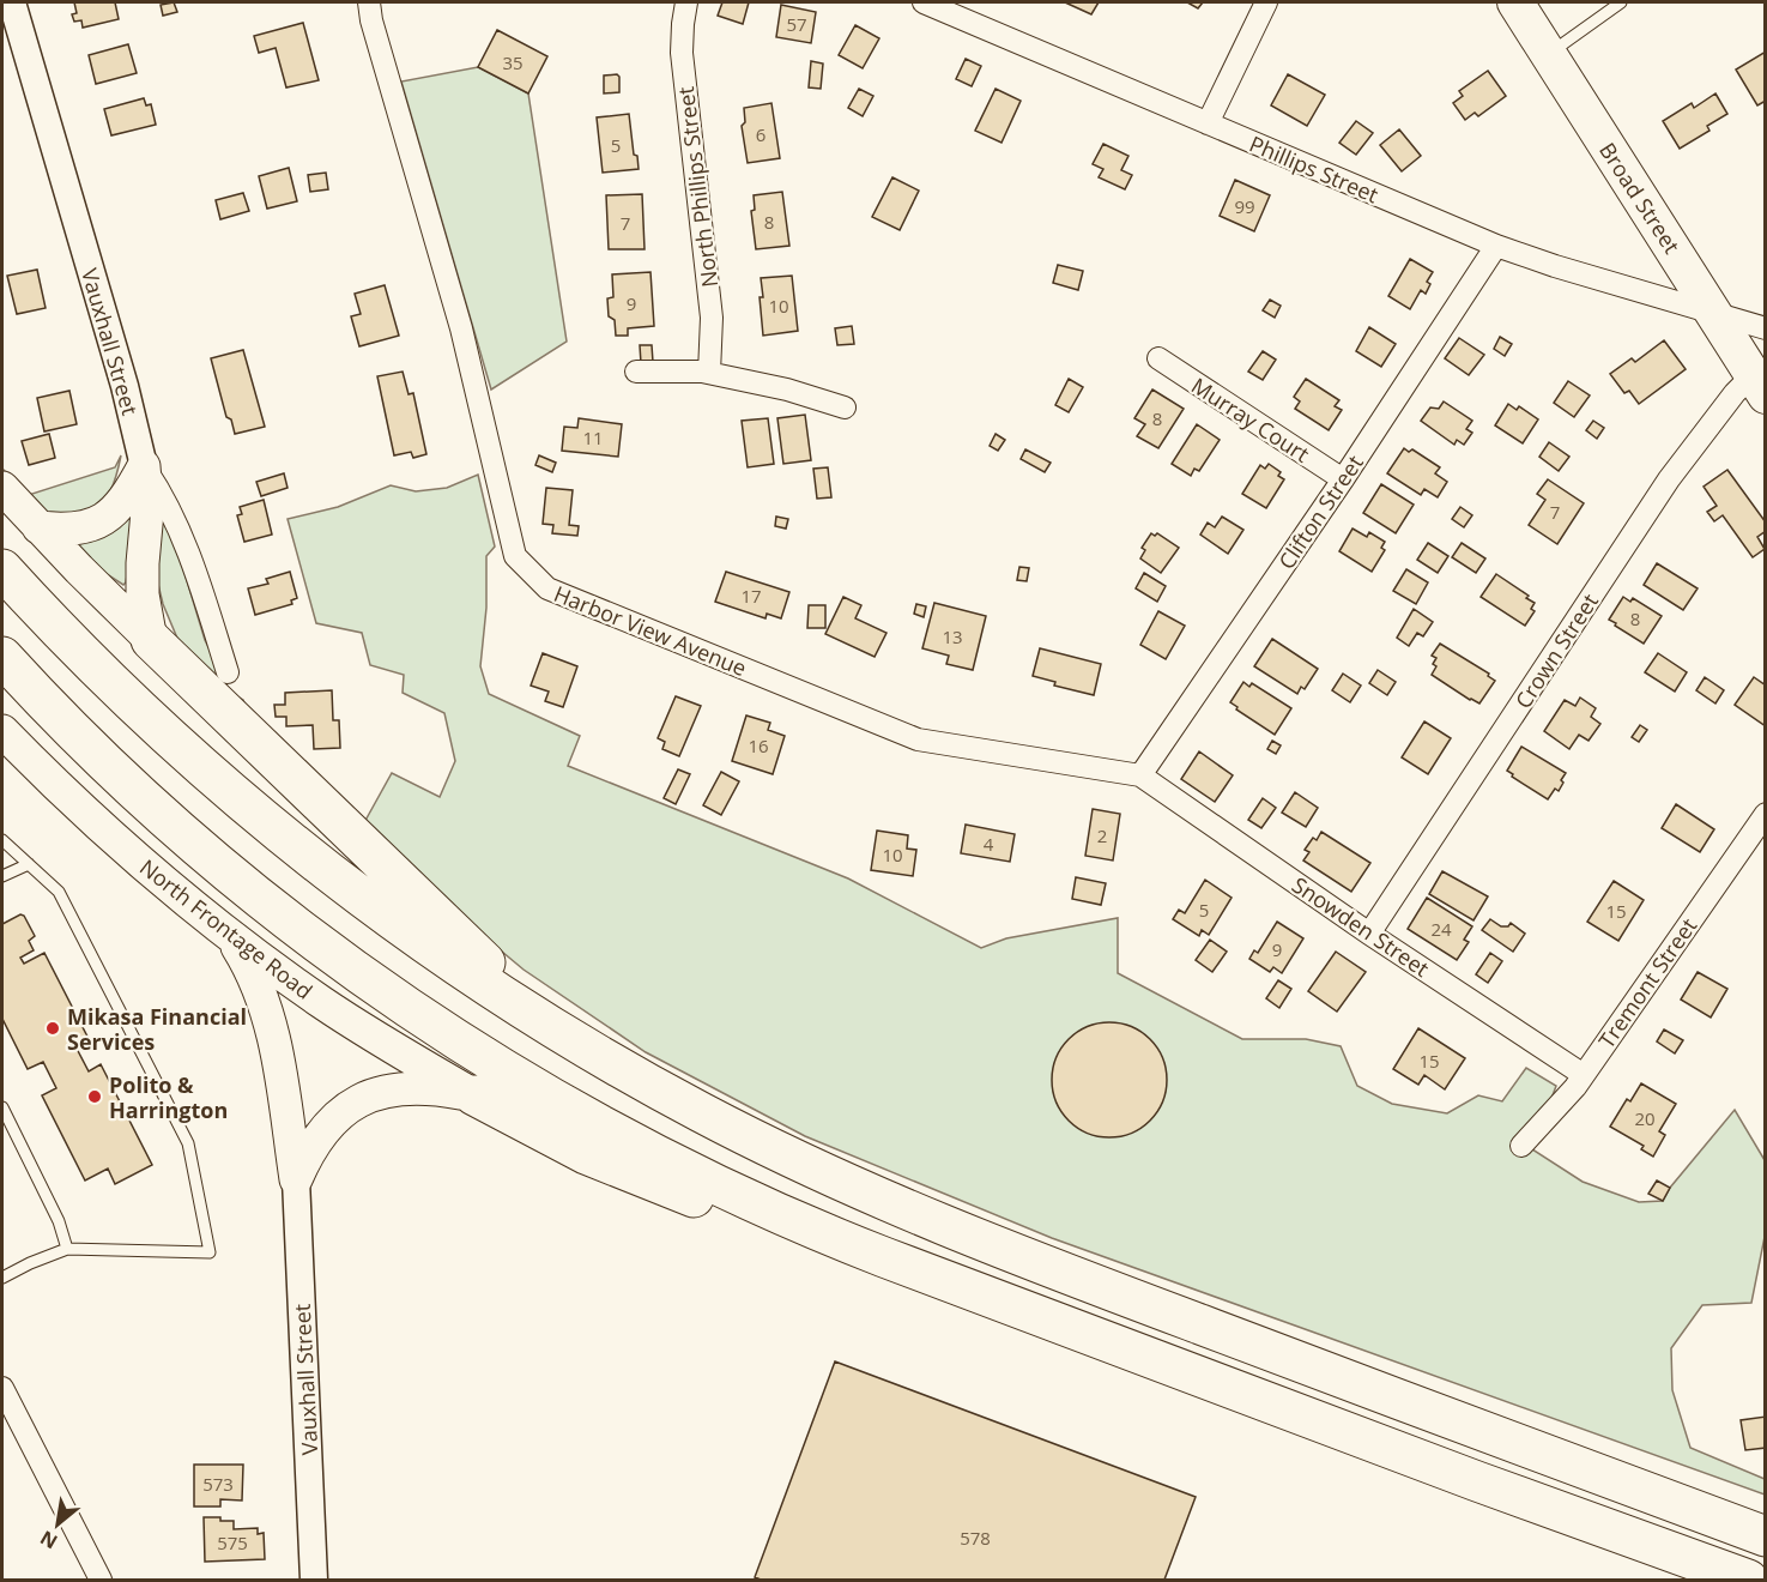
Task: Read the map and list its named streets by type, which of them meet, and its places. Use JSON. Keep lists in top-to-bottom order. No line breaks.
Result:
{"streets":{"main road":["Broad Street","North Frontage Road"],"street":["Phillips Street","North Phillips Street","Vauxhall Street","Murray Court","Clifton Street","Harbor View Avenue","Crown Street","Snowden Street","Tremont Street"]},"crossings":[["Phillips Street","Broad Street"],["Phillips Street","Clifton Street"],["Broad Street","Crown Street"],["Murray Court","Clifton Street"],["Clifton Street","Harbor View Avenue"],["Clifton Street","Snowden Street"],["Harbor View Avenue","Snowden Street"],["Crown Street","Snowden Street"],["Snowden Street","Tremont Street"]],"places":["Mikasa Financial Services","Polito & Harrington"],"house_numbers":["57","35","6","5","99","8","7","9","10","8","11","7","17","8","13","16","2","4","10","5","15","24","9","15","20","573","578","575"],"north":"bottom left"}
